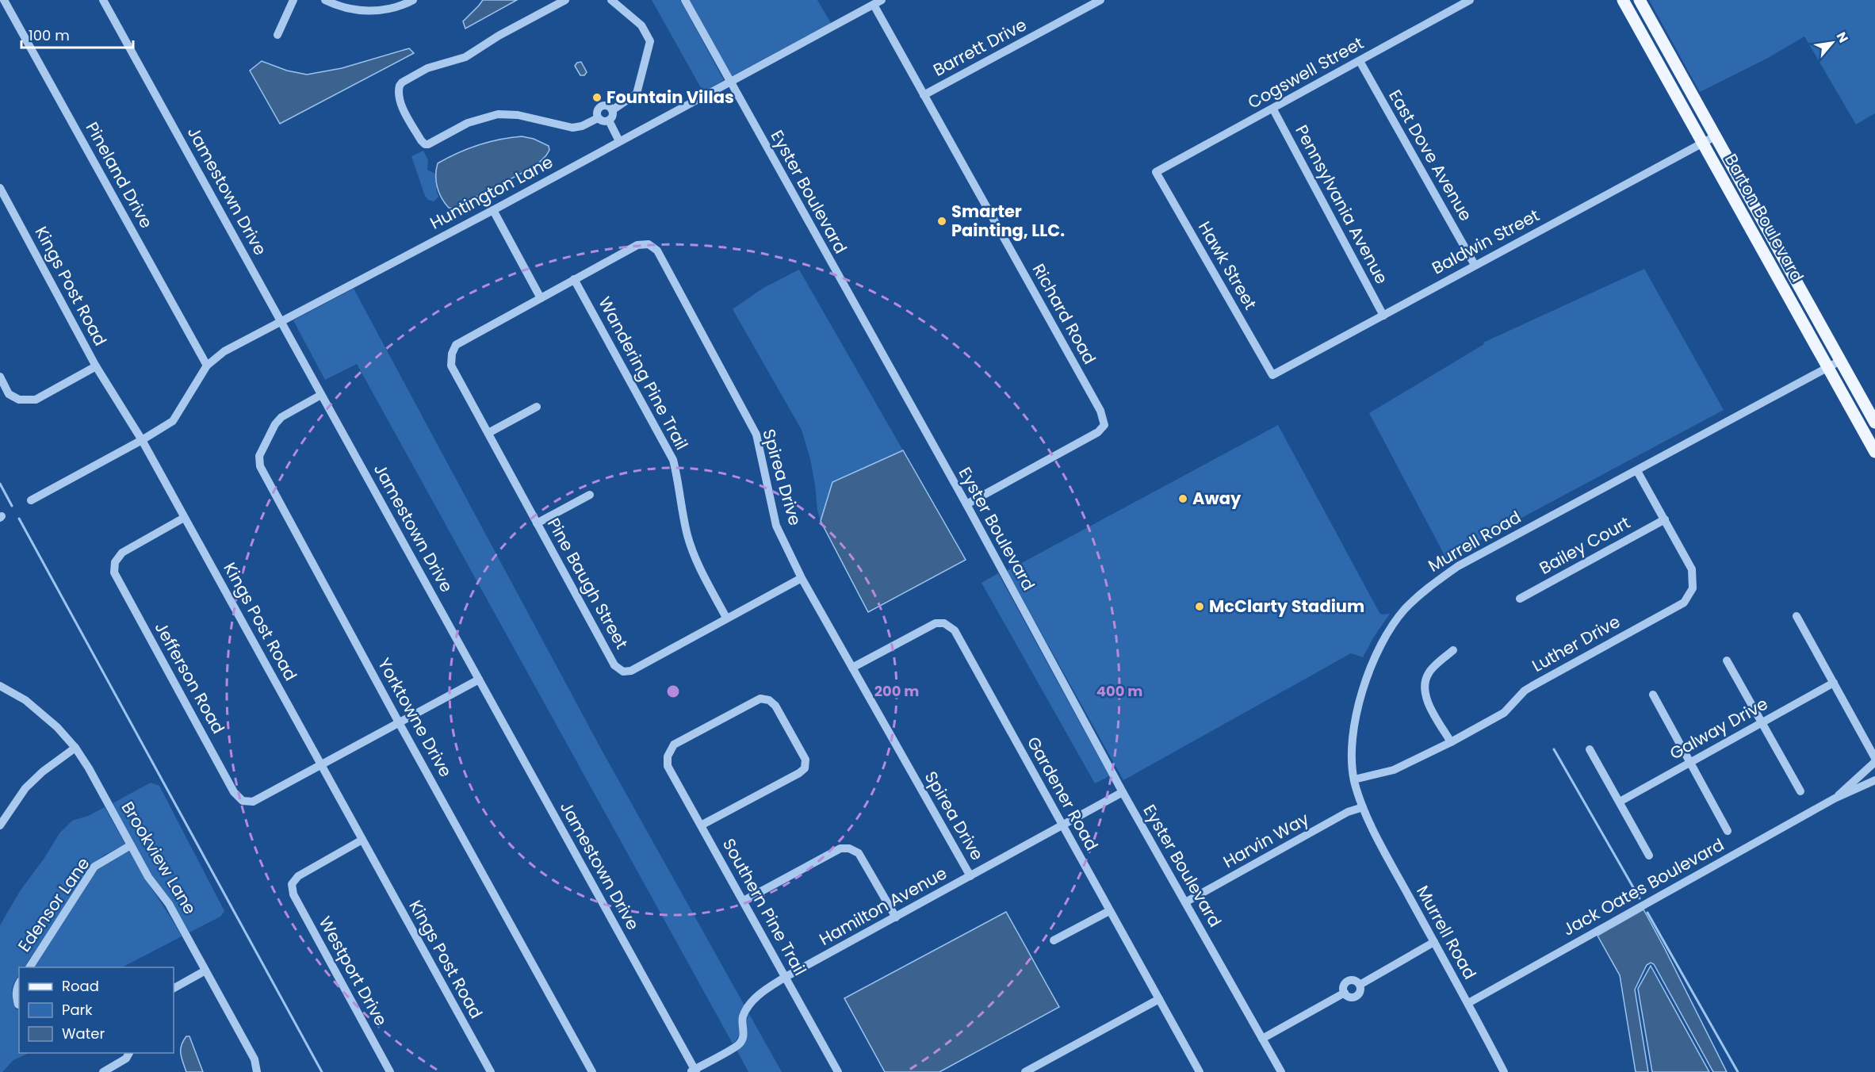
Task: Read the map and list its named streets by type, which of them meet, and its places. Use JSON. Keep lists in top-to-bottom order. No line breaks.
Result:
{"streets":{"main road":["Barton Boulevard"],"street":["Barrett Drive","Cogswell Street","East Dove Avenue","Pineland Drive","Jamestown Drive","Eyster Boulevard","Huntington Lane","Pennsylvania Avenue","Baldwin Street","Hawk Street","Kings Post Road","Richard Road","Wandering Pine Trail","Spirea Drive","Murrell Road","Bailey Court","Pine Baugh Street","Luther Drive","Jefferson Road","Yorktowne Drive","Galway Drive","Gardener Road","Harvin Way","Brookview Lane","Jack Oates Boulevard","Edensor Lane","Hamilton Avenue","Southern Pine Trail","Westport Drive"]},"crossings":[["Barrett Drive","Richard Road"],["Cogswell Street","East Dove Avenue"],["Cogswell Street","Pennsylvania Avenue"],["Cogswell Street","Hawk Street"],["East Dove Avenue","Baldwin Street"],["Pineland Drive","Huntington Lane"],["Jamestown Drive","Huntington Lane"],["Jamestown Drive","Yorktowne Drive"],["Jamestown Drive","Hamilton Avenue"],["Eyster Boulevard","Huntington Lane"],["Eyster Boulevard","Richard Road"],["Eyster Boulevard","Harvin Way"],["Eyster Boulevard","Hamilton Avenue"],["Huntington Lane","Kings Post Road"],["Huntington Lane","Richard Road"],["Pennsylvania Avenue","Baldwin Street"],["Barton Boulevard","Baldwin Street"],["Barton Boulevard","Murrell Road"],["Baldwin Street","Hawk Street"],["Kings Post Road","Jefferson Road"],["Kings Post Road","Westport Drive"],["Wandering Pine Trail","Spirea Drive"],["Wandering Pine Trail","Pine Baugh Street"],["Spirea Drive","Pine Baugh Street"],["Spirea Drive","Gardener Road"],["Spirea Drive","Hamilton Avenue"],["Murrell Road","Luther Drive"],["Murrell Road","Harvin Way"],["Murrell Road","Jack Oates Boulevard"],["Bailey Court","Luther Drive"],["Gardener Road","Hamilton Avenue"],["Brookview Lane","Edensor Lane"],["Hamilton Avenue","Southern Pine Trail"]],"places":["Fountain Villas","Smarter Painting, LLC.","Away","McClarty Stadium"],"legend":["Road","Park","Water"],"scale_bar":"100 m","north":"top right","rings":["200 m","400 m"]}
